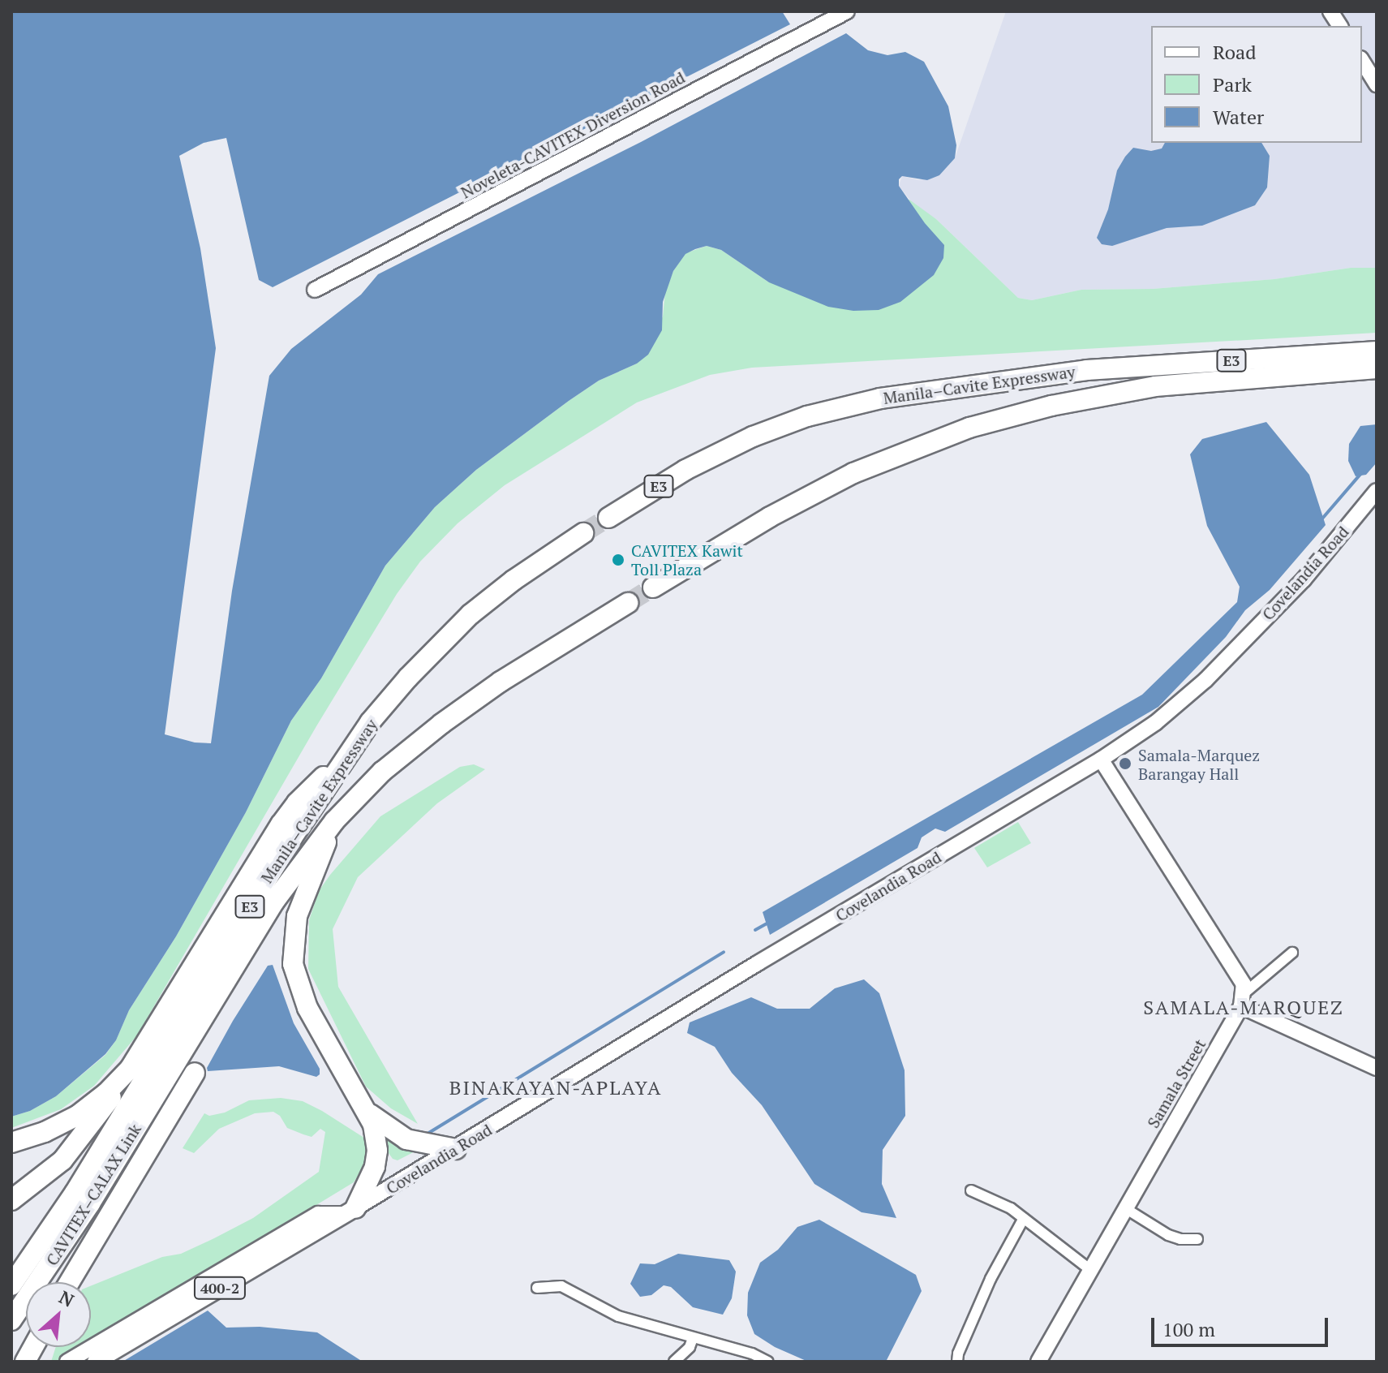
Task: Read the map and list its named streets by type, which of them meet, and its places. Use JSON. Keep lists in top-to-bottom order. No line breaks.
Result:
{"streets":{"highway":["E3","Manila–Cavite Expressway","CAVITEX–CALAX Link"],"main road":["Noveleta-CAVITEX Diversion Road","Covelandia Road","Samala Street","400-2"]},"crossings":[["Manila–Cavite Expressway","CAVITEX–CALAX Link"]],"districts":["SAMALA-MARQUEZ","BINAKAYAN-APLAYA"],"places":["CAVITEX Kawit Toll Plaza","Samala-Marquez Barangay Hall"],"legend":["Road","Park","Water"],"scale_bar":"100 m","north":"top right"}
